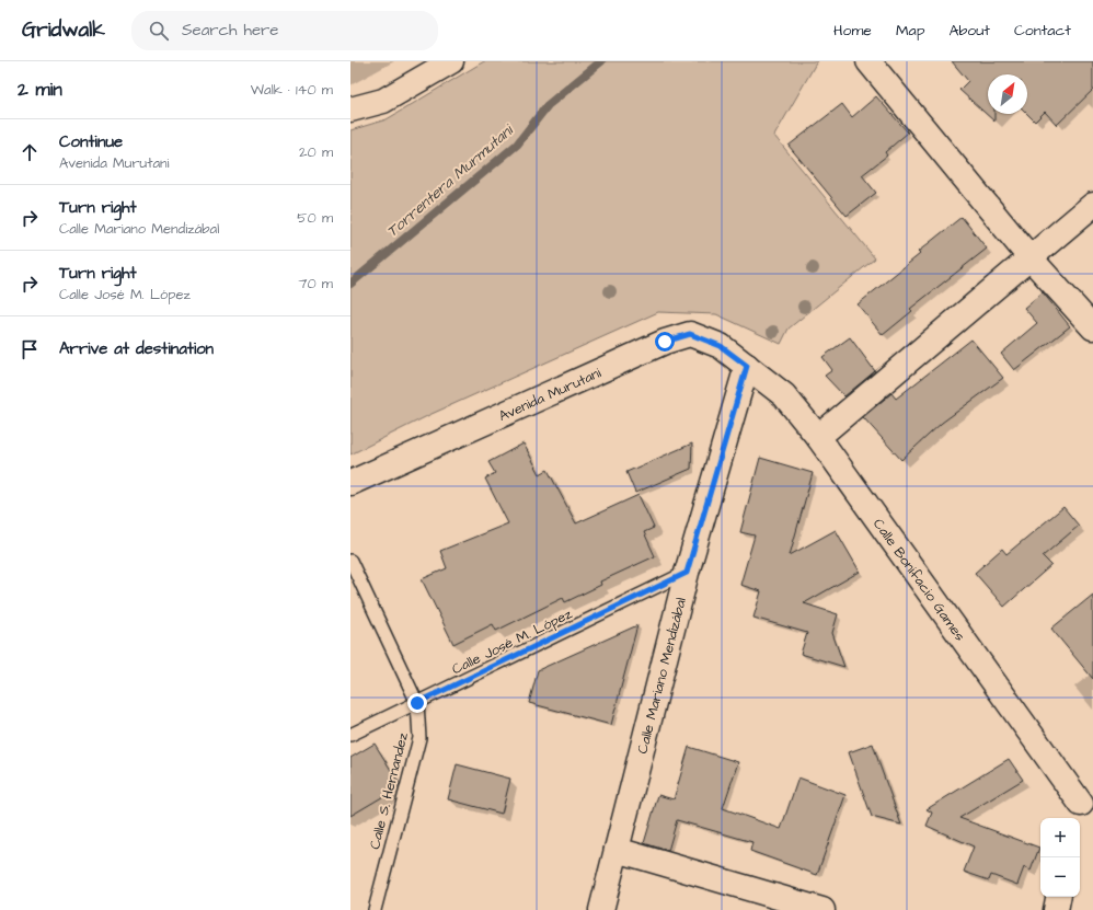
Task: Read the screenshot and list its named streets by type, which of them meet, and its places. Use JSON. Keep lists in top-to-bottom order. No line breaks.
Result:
{"streets":{"street":["Avenida Murutani","Calle Bonifacio Games","Calle Mariano Mendizábal"],"lane":["Calle José M. López","Calle S. Hernandez"]},"crossings":[["Avenida Murutani","Calle Bonifacio Games"],["Avenida Murutani","Calle Mariano Mendizábal"],["Calle Bonifacio Games","Calle Mariano Mendizábal"],["Calle José M. López","Calle Mariano Mendizábal"],["Calle José M. López","Calle S. Hernandez"]],"water":["Torrentera Murmutani"],"north":"top right","page":{"header":"Gridwalk","search":"Search here","nav":["Home","Map","About","Contact"],"heading":["2 min","Walk · 140 m"],"list":[["Continue","Avenida Murutani","20 m"],["Turn right","Calle Mariano Mendizábal","50 m"],["Turn right","Calle José M. López","70 m"],"Arrive at destination"],"map_buttons":["+","−"]}}
